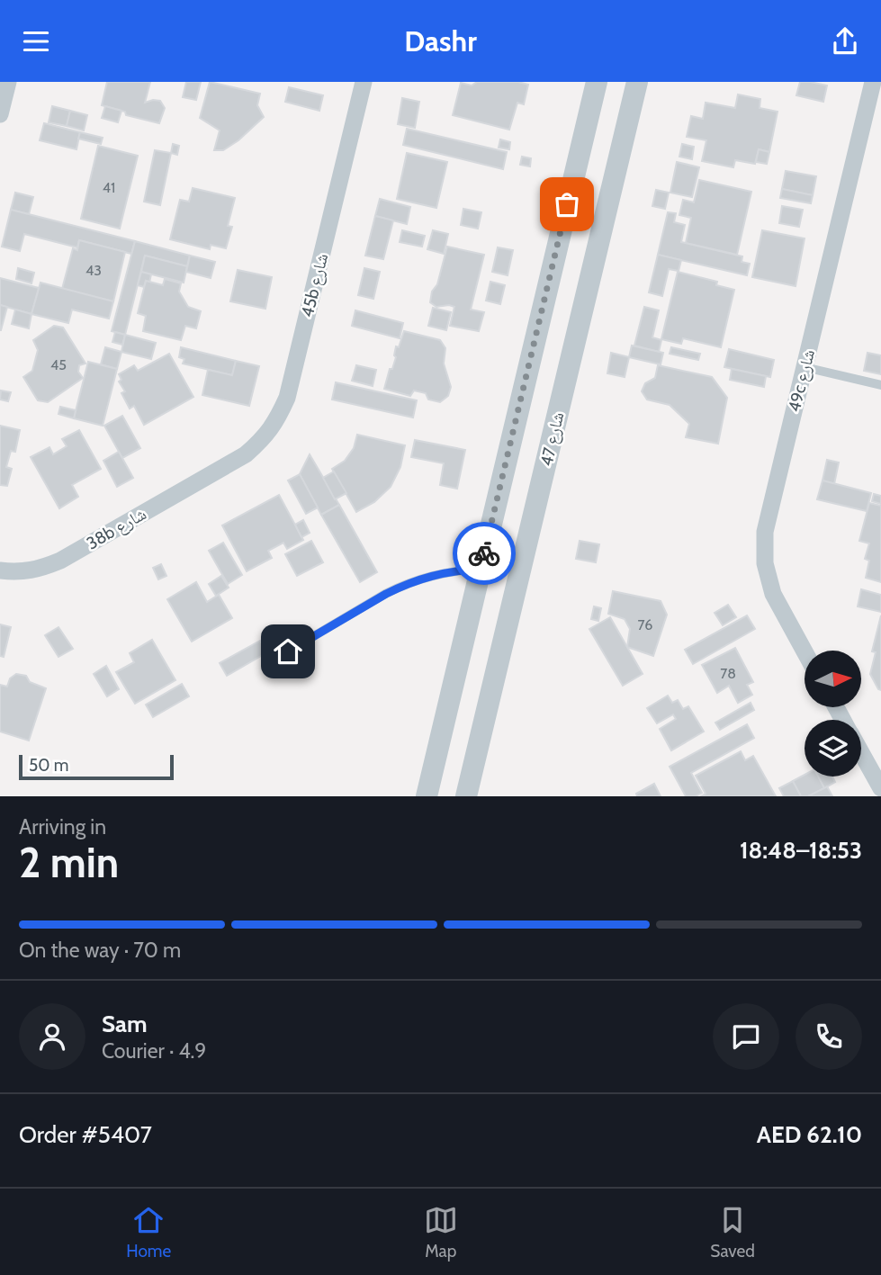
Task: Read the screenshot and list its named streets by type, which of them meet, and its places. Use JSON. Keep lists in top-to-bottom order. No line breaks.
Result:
{"streets":{"street":["45b شارع","49c شارع","شارع 47","38b شارع"]},"crossings":[["45b شارع","38b شارع"]],"house_numbers":["41","43","45","76","78"],"scale_bar":"50 m","north":"right","page":{"header":"Dashr","scale":"50 m","heading":["2 min","Arriving in","18:48–18:53"],"panel":["Sam","Courier · 4.9","Order #5407","AED 62.10"],"bar":"On the way · 70 m","tabs":["Home","Map","Saved"]}}
